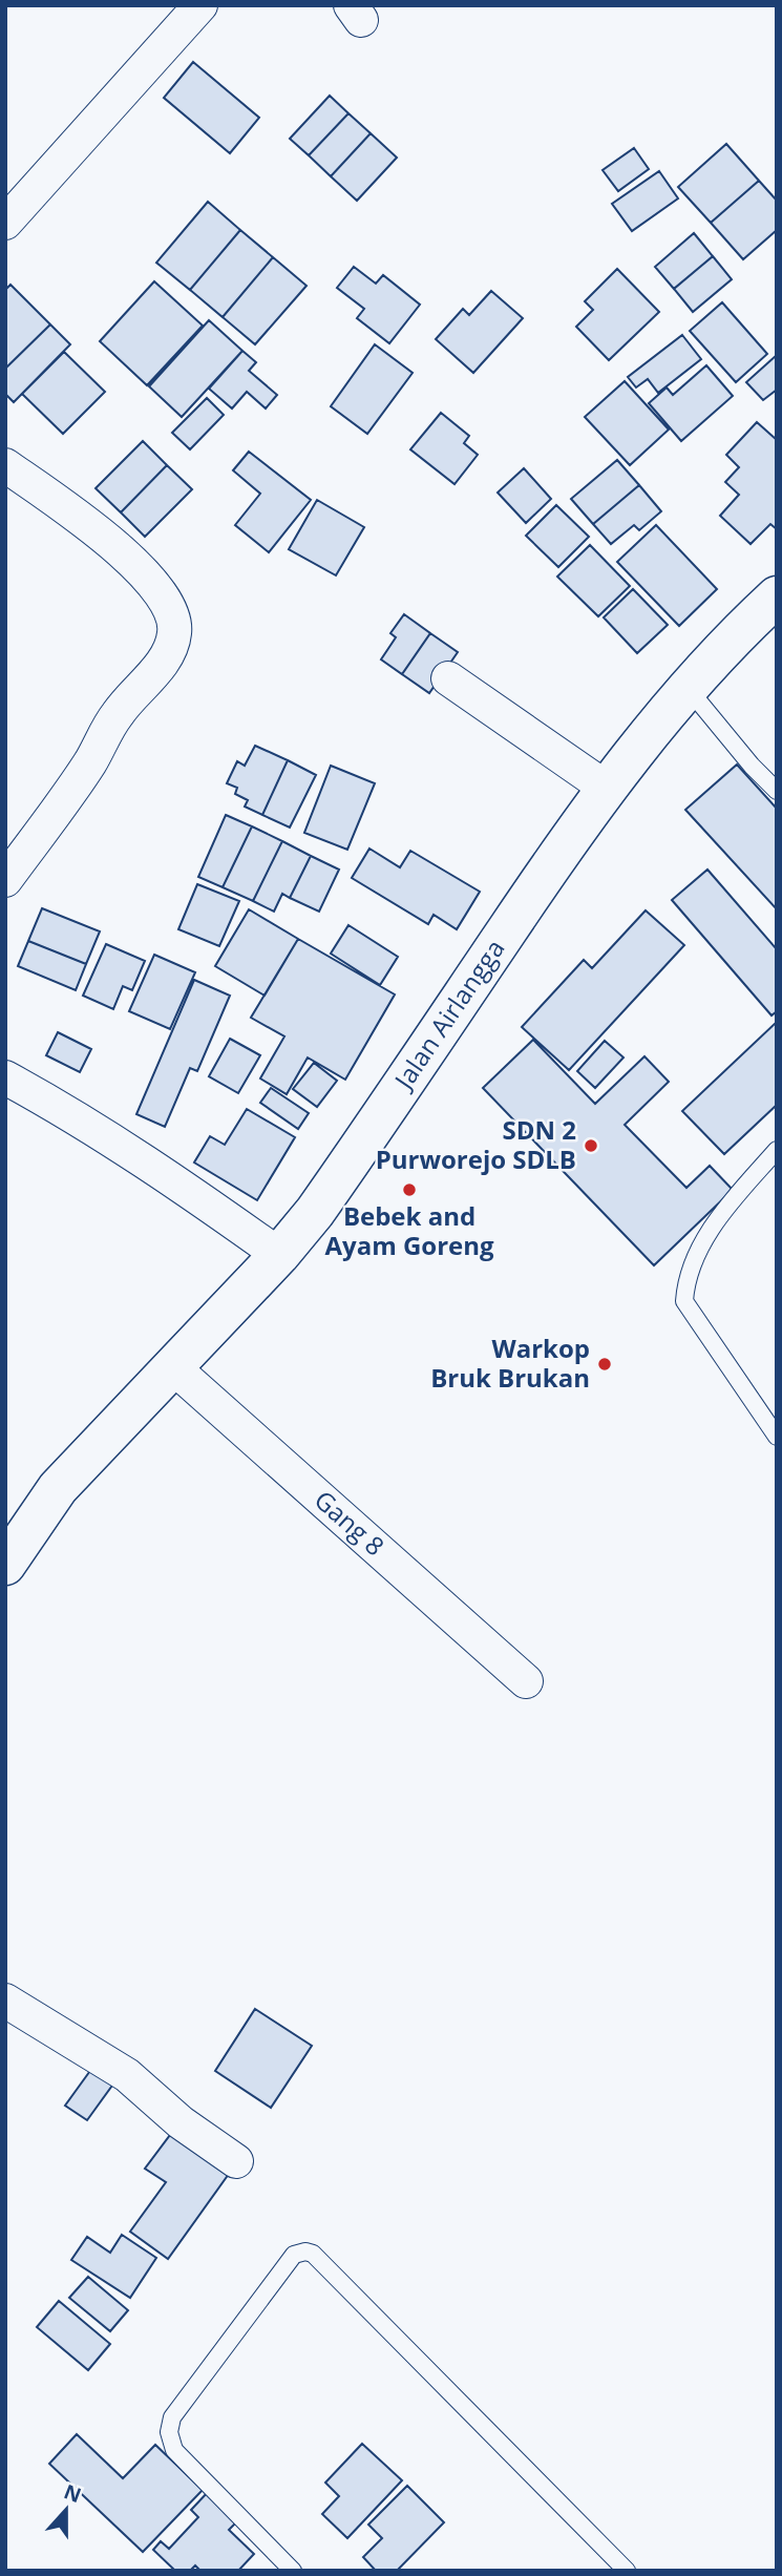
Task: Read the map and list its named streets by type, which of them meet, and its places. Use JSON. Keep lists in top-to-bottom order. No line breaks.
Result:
{"streets":{"main road":["Jalan Airlangga"],"street":["Gang 8"]},"crossings":[["Jalan Airlangga","Gang 8"]],"places":["SDN 2 Purworejo SDLB","Bebek and Ayam Goreng","Warkop Bruk Brukan"],"north":"top"}
